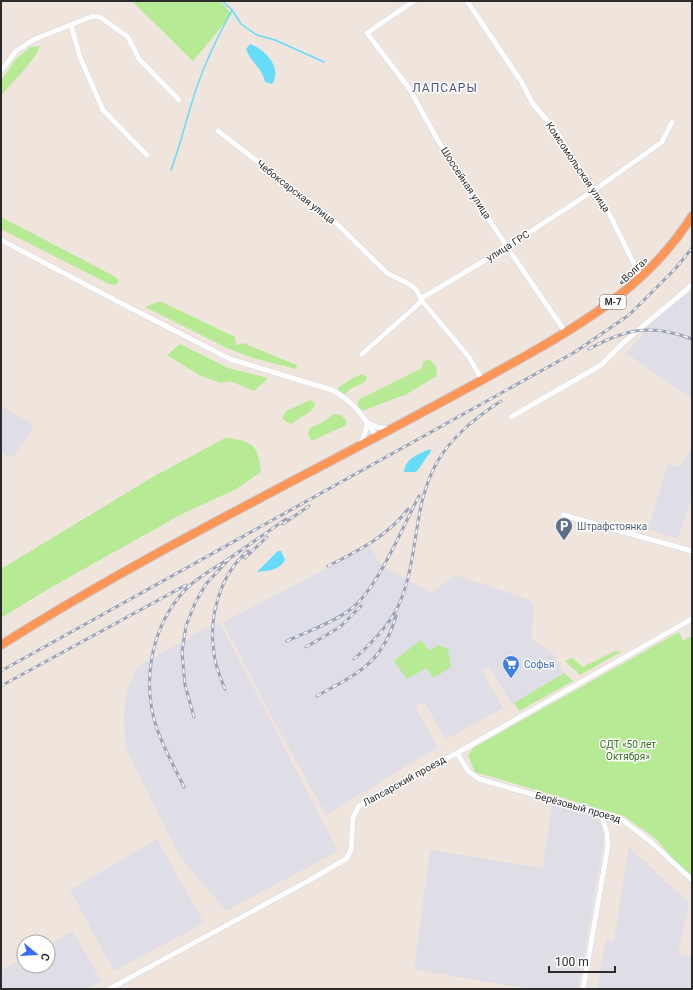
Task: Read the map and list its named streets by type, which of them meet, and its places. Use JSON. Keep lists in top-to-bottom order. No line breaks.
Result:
{"streets":{"highway":["«Волга»","М-7"],"street":["Комсомольская улица","Шоссейная улица","Чебоксарская улица","улица ГРС","Лапсарский проезд","Берёзовый проезд"]},"crossings":[["Комсомольская улица","улица ГРС"],["Комсомольская улица","«Волга»"],["Шоссейная улица","улица ГРС"],["Шоссейная улица","«Волга»"],["Чебоксарская улица","улица ГРС"],["Чебоксарская улица","«Волга»"],["Лапсарский проезд","Берёзовый проезд"]],"districts":["ЛАПСАРЫ"],"parks":["СДТ «50 лет Октября»"],"places":{"parking":["Штрафстоянка"],"supermarket":["Софья"]},"scale_bar":"100 m","north":"right"}
